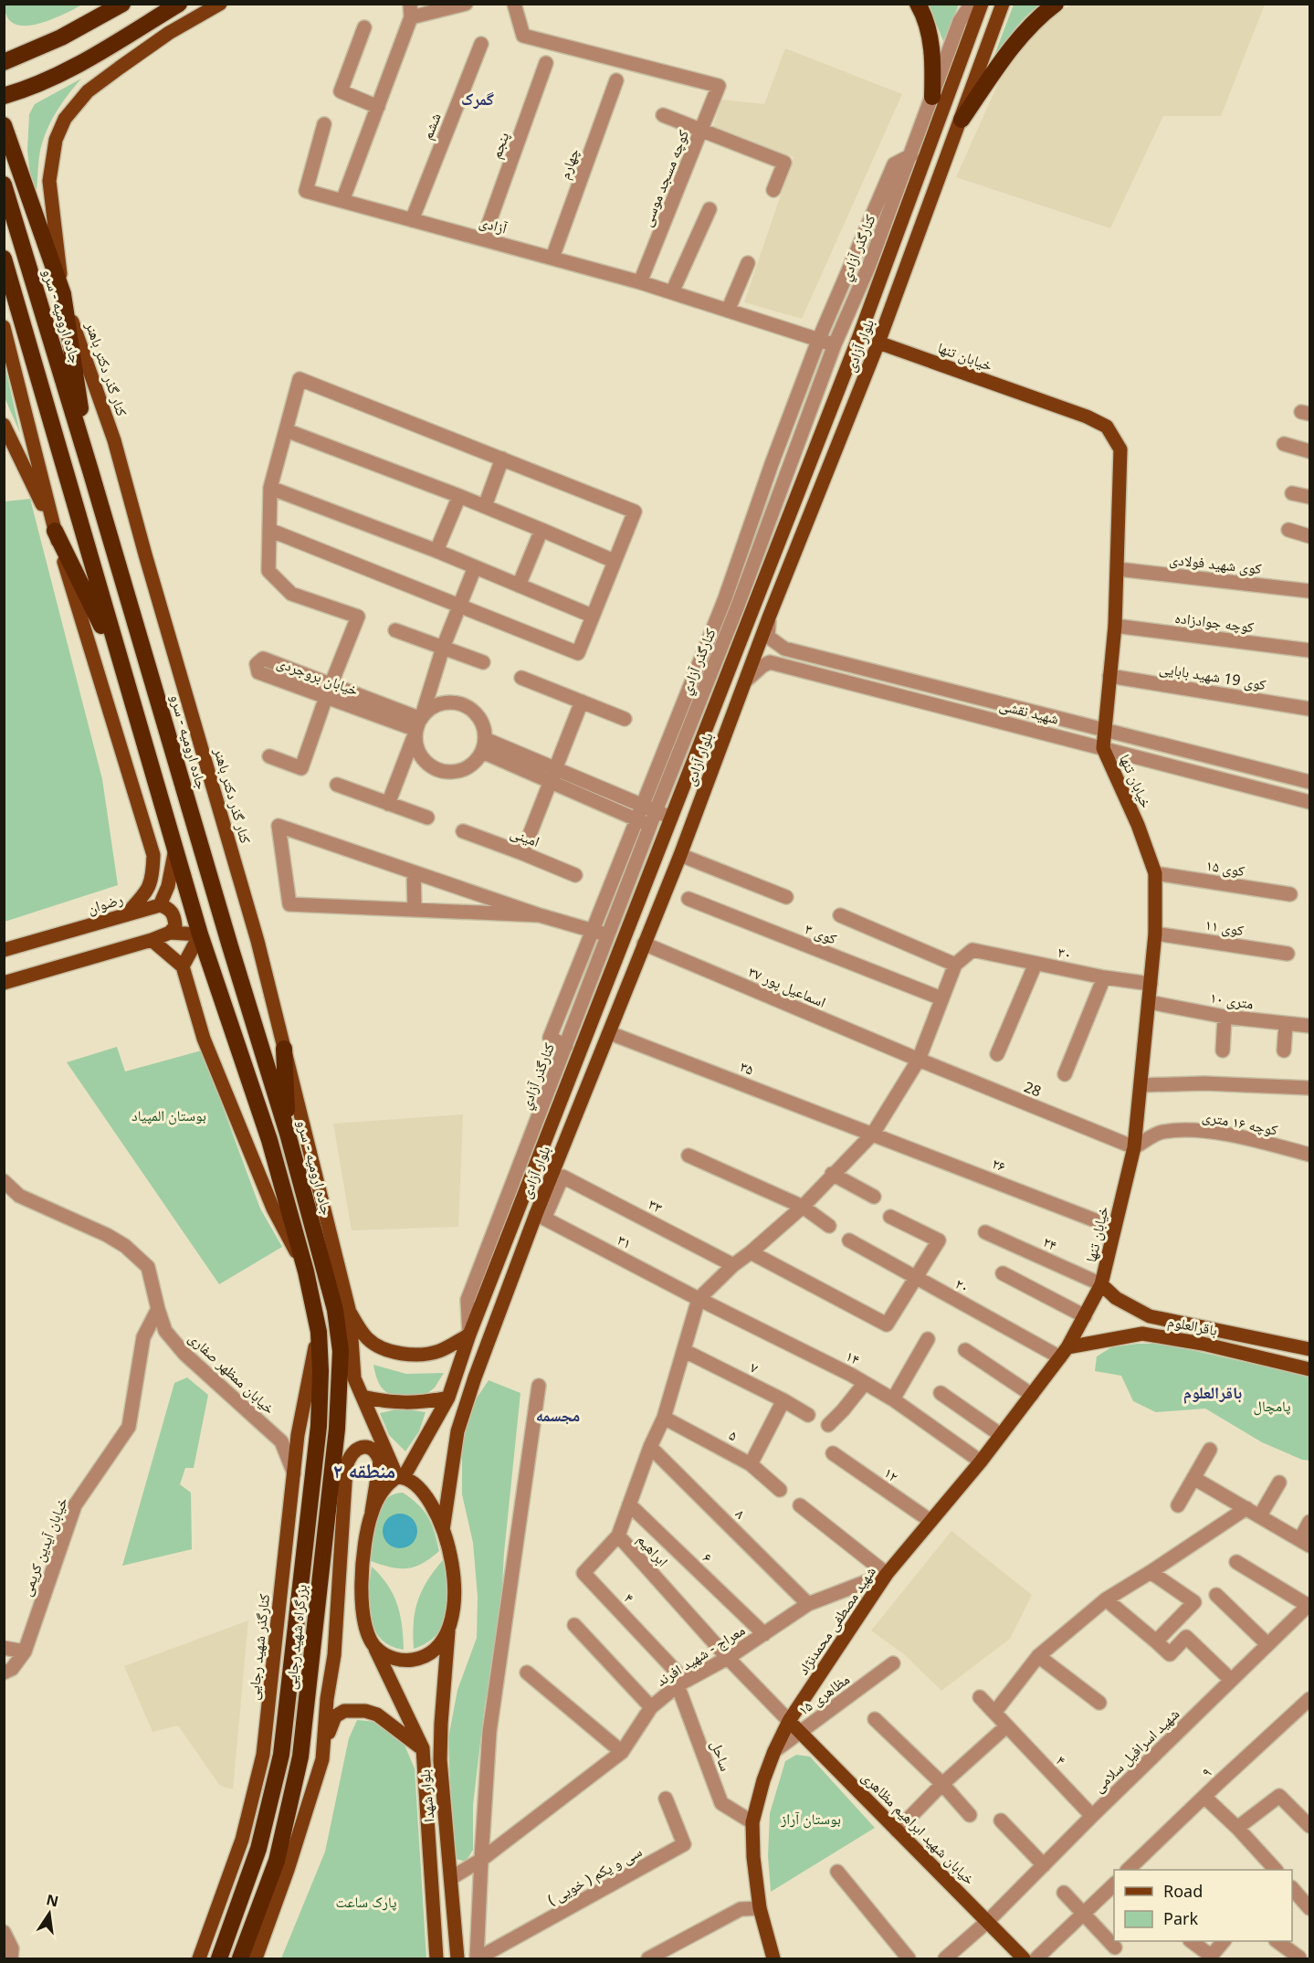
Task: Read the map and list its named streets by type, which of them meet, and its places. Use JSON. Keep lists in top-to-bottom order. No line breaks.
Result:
{"streets":{"highway":["جاده ارومیه - سرو","بزرگراه شهید رجایی"],"main road":["بلوار آزادی","خیابان تنها","کنار گذر دکتر باهنر","رضوان","باقرالعلوم","شهید مصطفی محمدنژاد","کنارگذر شهید رجایی","بلوار شهدا","خیابان شهید ابراهیم مظاهری"],"street":["ششم","پنجم","چهارم","کوچه مسجد موسی","آزادی","کنارگذر آزادي","کوی شهید فولادی","کوچه جوادزاده","خیابان بروجردی","کوی 19 شهید بابایی","شهید نقشی","امینی","کوی ۱۵","کوی ۱۱","کوی ۳","۳۰","اسماعیل پور ۳۷","۱۰ متری","۳۵","28","کوچه ۱۶ متری","۲۶","۳۳","۳۱","۲۴","۲۰","۱۴","۷","خیابان ممظهر صفاری","۵","۱۲","۸","خیابان آیدین کریمی","ابراهیم","۶","۴","معراج - شهید افرند","۱۵ مظاهری","شهید اسرافیل سلامی","ساحل","۹","سی و یکم ( خویی )"]},"crossings":[["ششم","آزادی"],["پنجم","آزادی"],["چهارم","آزادی"],["کوچه مسجد موسی","آزادی"],["آزادی","کنارگذر آزادي"],["کنارگذر آزادي","بلوار آزادی"],["جاده ارومیه - سرو","کنار گذر دکتر باهنر"],["جاده ارومیه - سرو","بزرگراه شهید رجایی"],["بلوار آزادی","خیابان تنها"],["بلوار آزادی","اسماعیل پور ۳۷"],["بلوار آزادی","۳۵"],["بلوار آزادی","۳۳"],["بلوار آزادی","۳۱"],["بلوار آزادی","بلوار شهدا"],["خیابان تنها","کوی شهید فولادی"],["خیابان تنها","کوچه جوادزاده"],["خیابان تنها","کوی 19 شهید بابایی"],["خیابان تنها","شهید نقشی"],["خیابان تنها","کوی ۱۵"],["خیابان تنها","کوی ۱۱"],["خیابان تنها","۳۰"],["خیابان تنها","۱۰ متری"],["خیابان تنها","28"],["خیابان تنها","کوچه ۱۶ متری"],["خیابان تنها","۲۶"],["خیابان تنها","۲۴"],["خیابان تنها","۲۰"],["خیابان تنها","باقرالعلوم"],["خیابان تنها","شهید مصطفی محمدنژاد"],["کنار گذر دکتر باهنر","بزرگراه شهید رجایی"],["اسماعیل پور ۳۷","28"],["۳۵","۲۶"],["28","کوچه ۱۶ متری"],["۳۳","۳۱"],["۳۱","۱۴"],["۳۱","ابراهیم"],["۲۴","باقرالعلوم"],["۲۰","باقرالعلوم"],["۲۰","شهید مصطفی محمدنژاد"],["باقرالعلوم","شهید مصطفی محمدنژاد"],["۱۴","ابراهیم"],["۱۴","شهید مصطفی محمدنژاد"],["۷","ابراهیم"],["خیابان ممظهر صفاری","خیابان آیدین کریمی"],["۵","ابراهیم"],["۱۲","شهید مصطفی محمدنژاد"],["۸","ابراهیم"],["۸","معراج - شهید افرند"],["ابراهیم","۶"],["ابراهیم","۴"],["ابراهیم","شهید مصطفی محمدنژاد"],["ابراهیم","معراج - شهید افرند"],["ابراهیم","خیابان شهید ابراهیم مظاهری"],["۶","معراج - شهید افرند"],["۴","معراج - شهید افرند"],["۴","شهید اسرافیل سلامی"],["۴","ساحل"],["شهید مصطفی محمدنژاد","معراج - شهید افرند"],["شهید مصطفی محمدنژاد","۱۵ مظاهری"],["شهید مصطفی محمدنژاد","ساحل"],["شهید مصطفی محمدنژاد","خیابان شهید ابراهیم مظاهری"],["بزرگراه شهید رجایی","کنارگذر شهید رجایی"],["معراج - شهید افرند","ساحل"],["معراج - شهید افرند","بلوار شهدا"],["۱۵ مظاهری","خیابان شهید ابراهیم مظاهری"],["شهید اسرافیل سلامی","خیابان شهید ابراهیم مظاهری"]],"districts":["گمرک","باقرالعلوم","مجسمه","منطقه ۲"],"parks":["بوستان المپیاد","پامچال","بوستان آراز","پارک ساعت"],"legend":["Road","Park"],"north":"top"}
